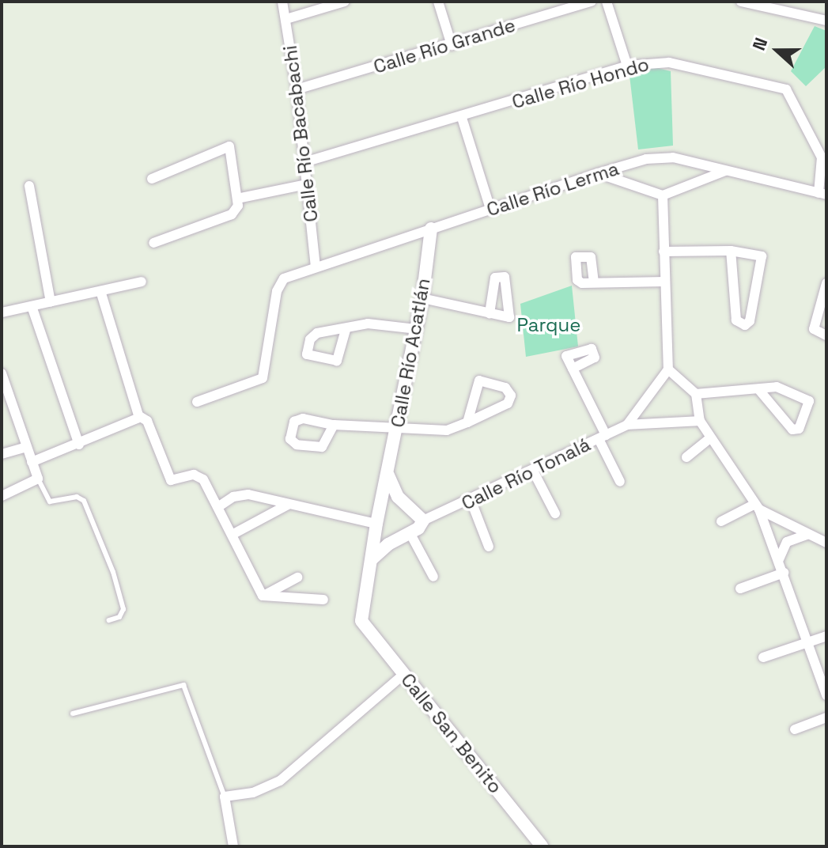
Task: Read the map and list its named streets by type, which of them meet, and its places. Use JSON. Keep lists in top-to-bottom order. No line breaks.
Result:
{"streets":{"street":["Calle Río Grande","Calle Río Hondo","Calle Río Bacabachi","Calle Río Lerma","Calle Río Acatlán","Calle Río Tonalá","Calle San Benito"]},"crossings":[["Calle Río Grande","Calle Río Bacabachi"],["Calle Río Hondo","Calle Río Bacabachi"],["Calle Río Hondo","Calle Río Lerma"],["Calle Río Bacabachi","Calle Río Lerma"],["Calle Río Lerma","Calle Río Acatlán"],["Calle Río Acatlán","Calle San Benito"]],"parks":["Parque"],"north":"left"}
